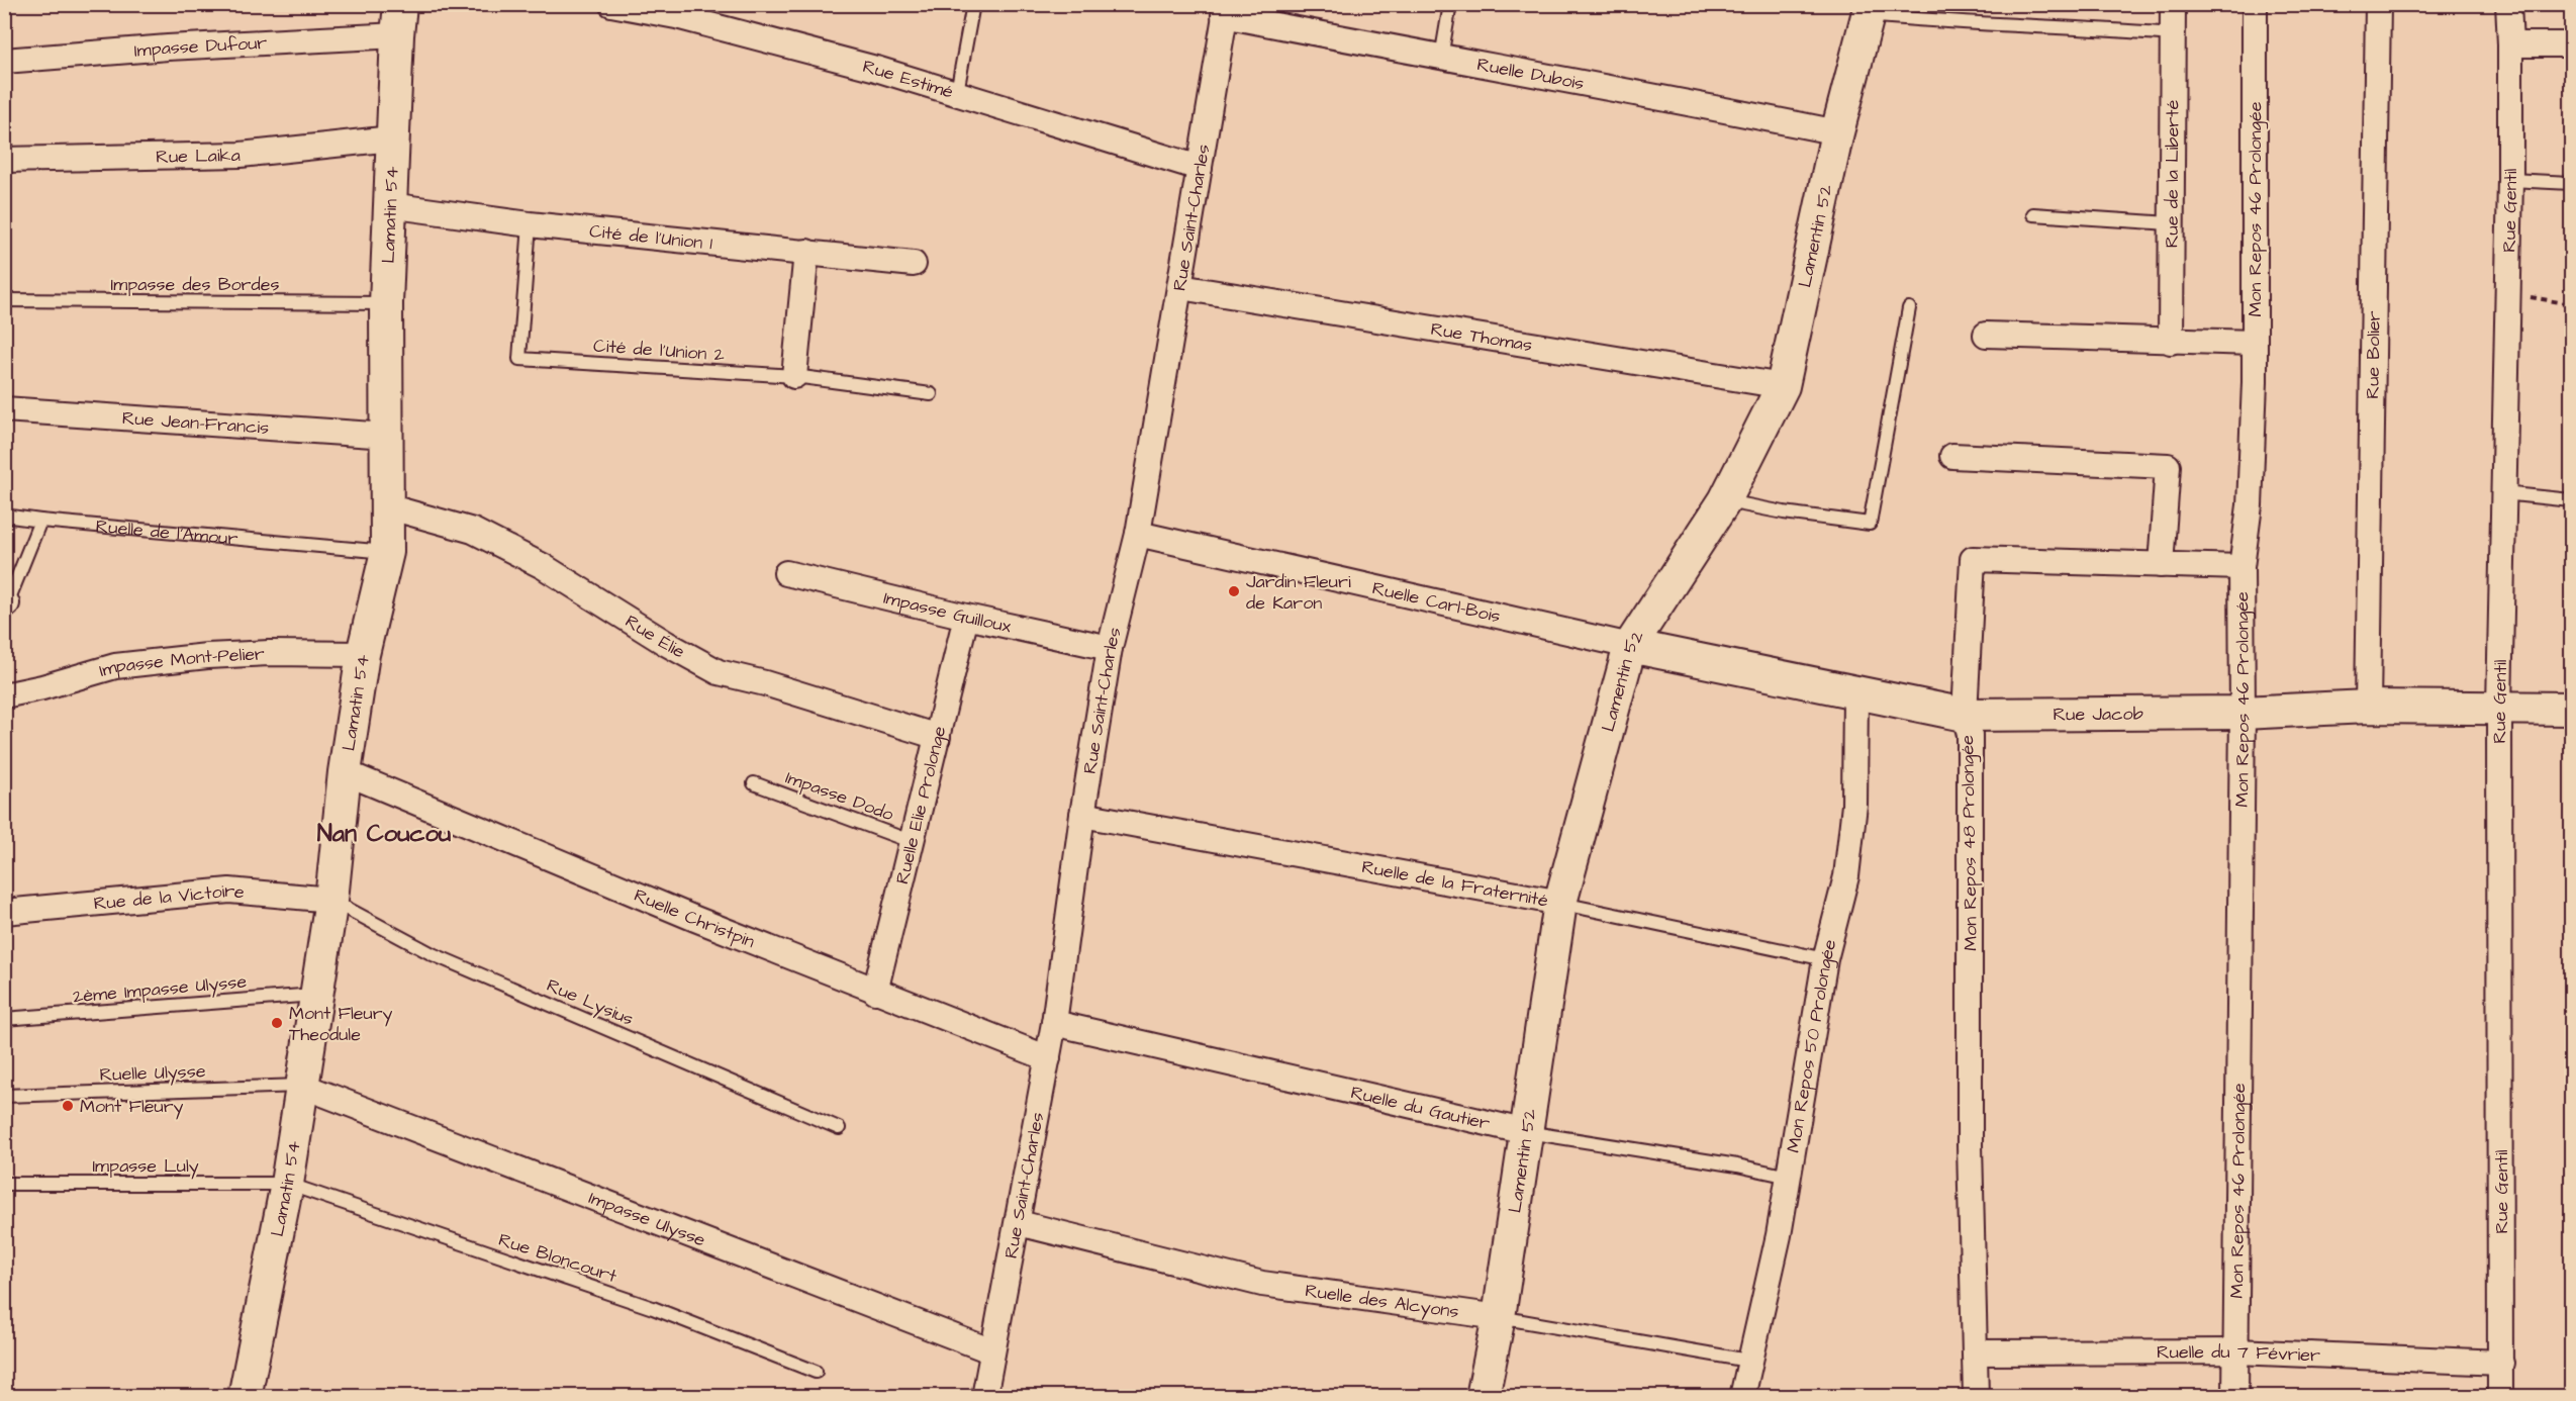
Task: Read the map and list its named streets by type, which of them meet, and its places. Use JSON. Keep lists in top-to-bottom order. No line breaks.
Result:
{"streets":{"street":["Impasse Dufour","Ruelle Dubois","Rue Estimé","Rue Laika","Rue de la Liberté","Mon Repos 46 Prolongée","Rue Gentil","Lamatin 54","Rue Saint-Charles","Cité de l'Union 1","Lamentin 52","Rue Thomas","Rue Bolier","Rue Jean-Francis","Ruelle Carl-Bois","Impasse Guilloux","Rue Élie","Impasse Mont-Pelier","Rue Jacob","Ruelle Elie Prolonge","Mon Repos 48 Prolongée","Ruelle de la Fraternité","Rue de la Victoire","Ruelle Christpin","Mon Repos 50 Prolongée","Ruelle du Gautier","Impasse Ulysse","Ruelle des Alcyons","Ruelle du 7 Février"],"lane":["Impasse des Bordes","Cité de l'Union 2","Ruelle de l'Amour","Impasse Dodo","2ème Impasse Ulysse","Rue Lysius","Ruelle Ulysse","Impasse Luly","Rue Bloncourt"]},"crossings":[["Impasse Dufour","Lamatin 54"],["Ruelle Dubois","Rue Saint-Charles"],["Ruelle Dubois","Lamentin 52"],["Rue Estimé","Rue Saint-Charles"],["Rue Laika","Lamatin 54"],["Mon Repos 46 Prolongée","Rue Jacob"],["Mon Repos 46 Prolongée","Mon Repos 48 Prolongée"],["Mon Repos 46 Prolongée","Ruelle du 7 Février"],["Rue Gentil","Rue Jacob"],["Rue Gentil","Ruelle du 7 Février"],["Lamatin 54","Cité de l'Union 1"],["Lamatin 54","Impasse des Bordes"],["Lamatin 54","Rue Jean-Francis"],["Lamatin 54","Ruelle de l'Amour"],["Lamatin 54","Rue Élie"],["Lamatin 54","Impasse Mont-Pelier"],["Lamatin 54","Rue de la Victoire"],["Lamatin 54","Ruelle Christpin"],["Lamatin 54","2ème Impasse Ulysse"],["Lamatin 54","Rue Lysius"],["Lamatin 54","Ruelle Ulysse"],["Lamatin 54","Impasse Luly"],["Lamatin 54","Impasse Ulysse"],["Lamatin 54","Rue Bloncourt"],["Rue Saint-Charles","Rue Thomas"],["Rue Saint-Charles","Ruelle Carl-Bois"],["Rue Saint-Charles","Impasse Guilloux"],["Rue Saint-Charles","Ruelle de la Fraternité"],["Rue Saint-Charles","Ruelle Christpin"],["Rue Saint-Charles","Ruelle du Gautier"],["Rue Saint-Charles","Impasse Ulysse"],["Rue Saint-Charles","Ruelle des Alcyons"],["Cité de l'Union 1","Cité de l'Union 2"],["Lamentin 52","Rue Thomas"],["Lamentin 52","Ruelle Carl-Bois"],["Lamentin 52","Rue Jacob"],["Lamentin 52","Ruelle de la Fraternité"],["Lamentin 52","Ruelle du Gautier"],["Lamentin 52","Ruelle des Alcyons"],["Rue Bolier","Rue Jacob"],["Ruelle Carl-Bois","Rue Jacob"],["Impasse Guilloux","Ruelle Elie Prolonge"],["Rue Élie","Ruelle Elie Prolonge"],["Rue Jacob","Mon Repos 48 Prolongée"],["Rue Jacob","Mon Repos 50 Prolongée"],["Impasse Dodo","Ruelle Elie Prolonge"],["Ruelle Elie Prolonge","Ruelle Christpin"],["Mon Repos 48 Prolongée","Ruelle du 7 Février"],["Ruelle de la Fraternité","Mon Repos 50 Prolongée"],["Rue de la Victoire","Rue Lysius"],["Mon Repos 50 Prolongée","Ruelle du Gautier"],["Mon Repos 50 Prolongée","Ruelle des Alcyons"],["Ruelle Ulysse","Impasse Ulysse"],["Impasse Luly","Rue Bloncourt"]],"districts":["Nan Coucou"],"places":["Jardin Fleuri de Karon","Mont Fleury Theodule","Mont Fleury"]}
